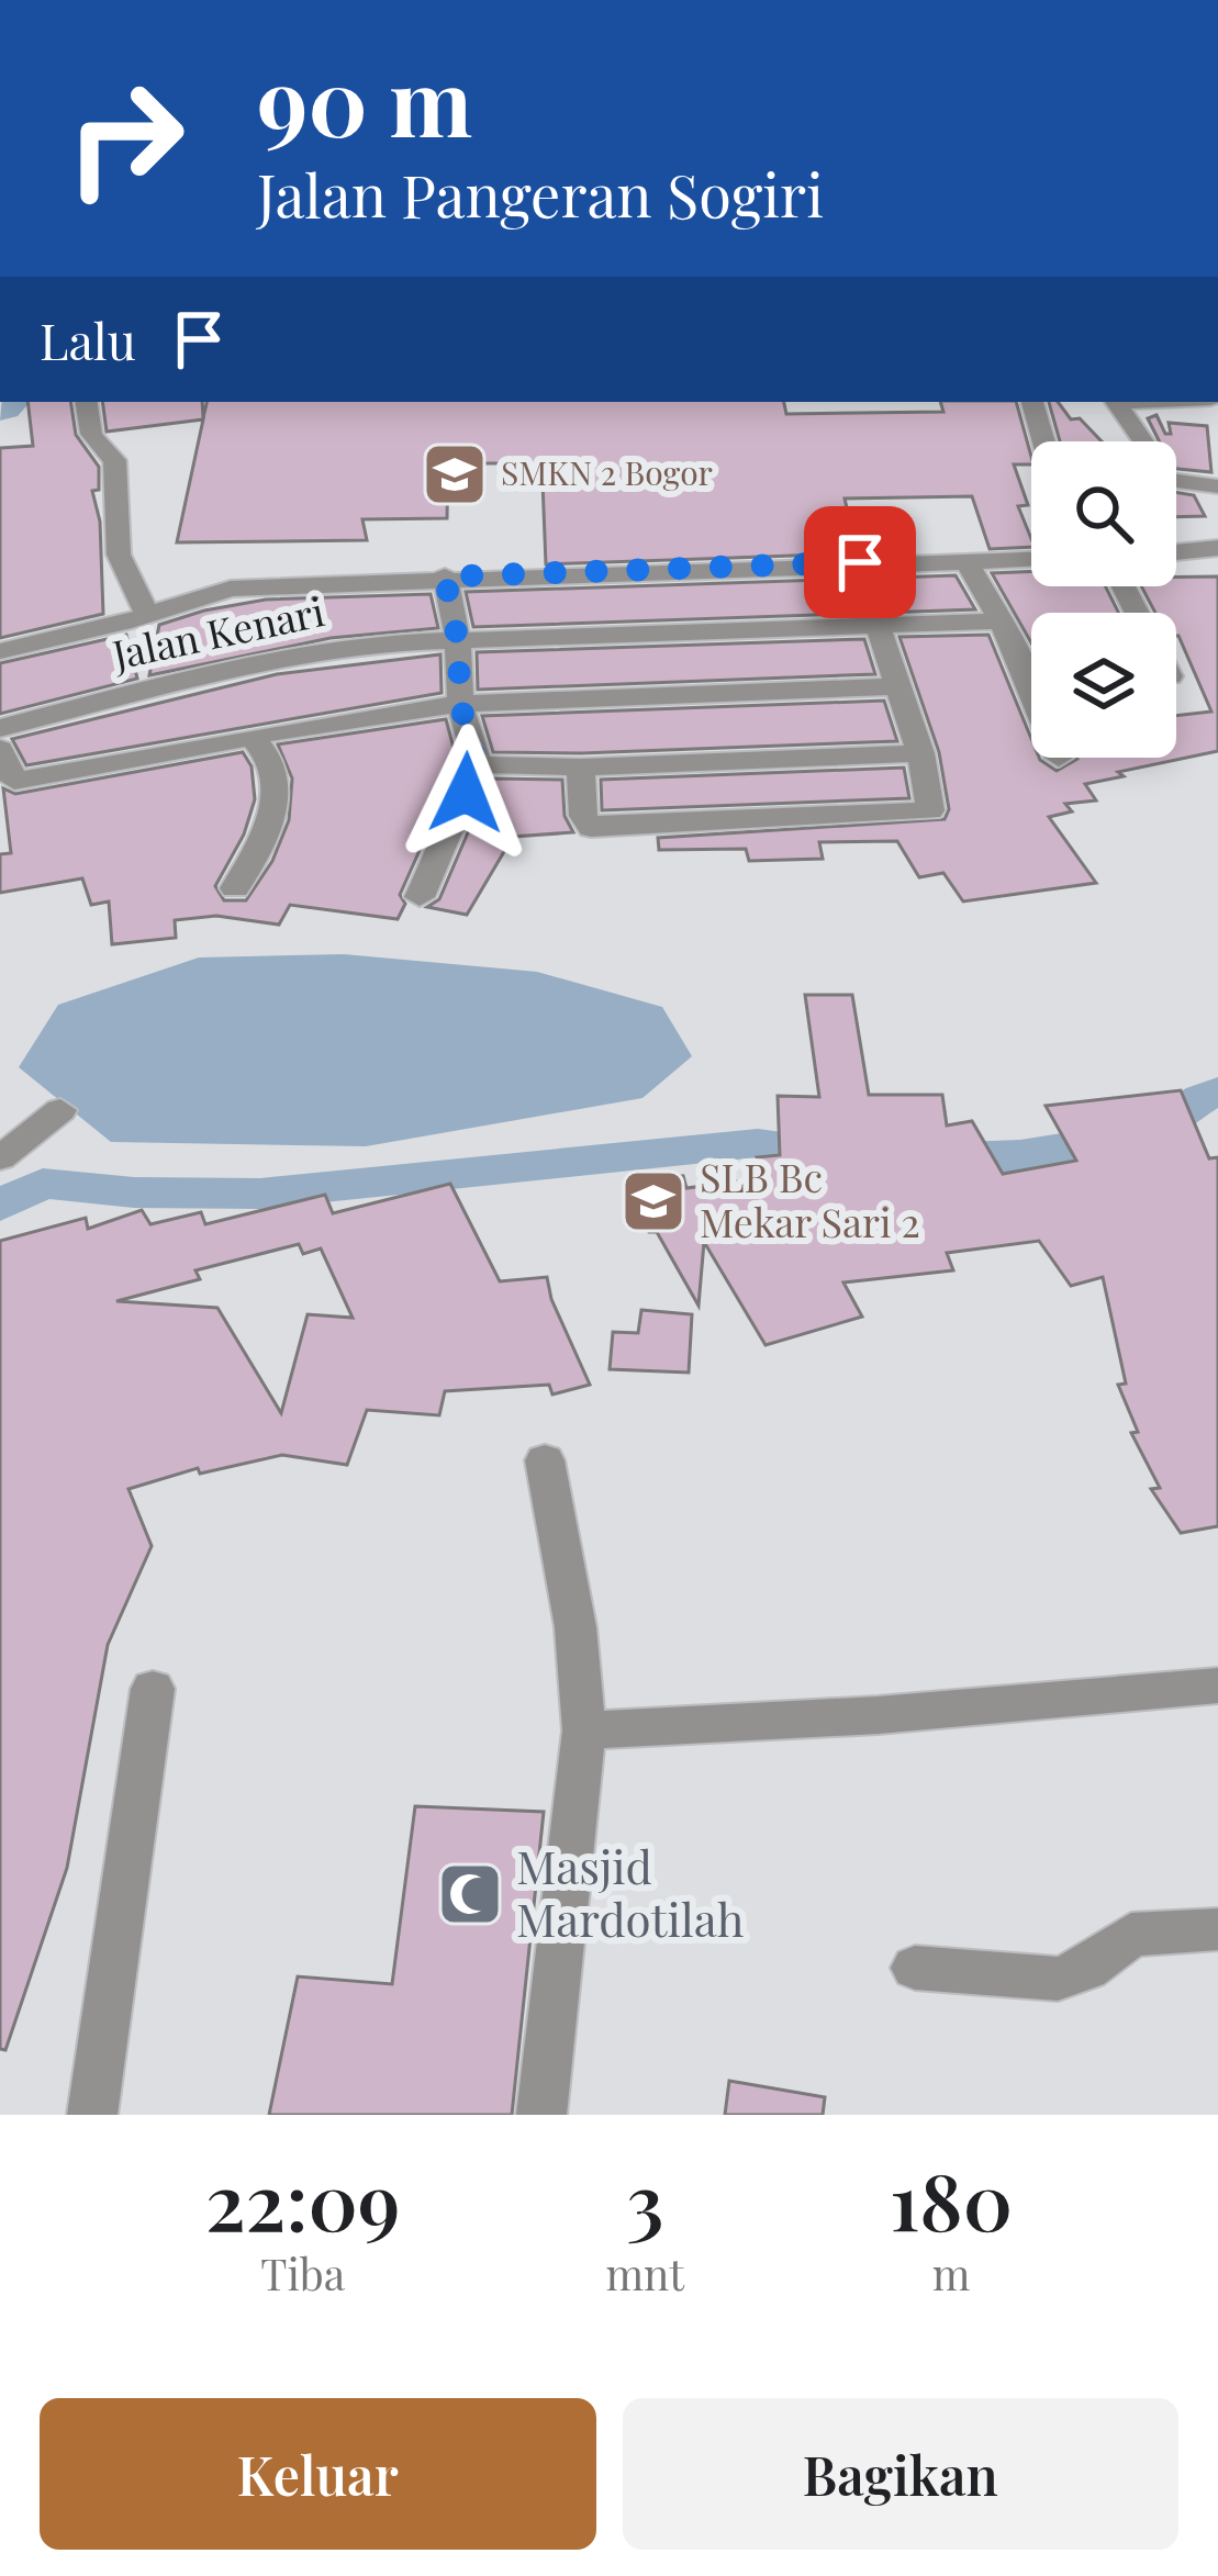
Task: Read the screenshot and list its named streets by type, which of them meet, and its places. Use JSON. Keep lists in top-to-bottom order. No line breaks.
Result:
{"streets":{"street":["Jalan Kenari"]},"places":{"school or university":["SMKN 2 Bogor","SLB Bc Mekar Sari 2"],"mosque":["Masjid Mardotilah"]},"page":{"turn":["90 m","Jalan Pangeran Sogiri"],"then":"Lalu","eta":["22:09","Tiba","3","mnt","180","m"],"buttons":["Keluar","Bagikan"]}}
